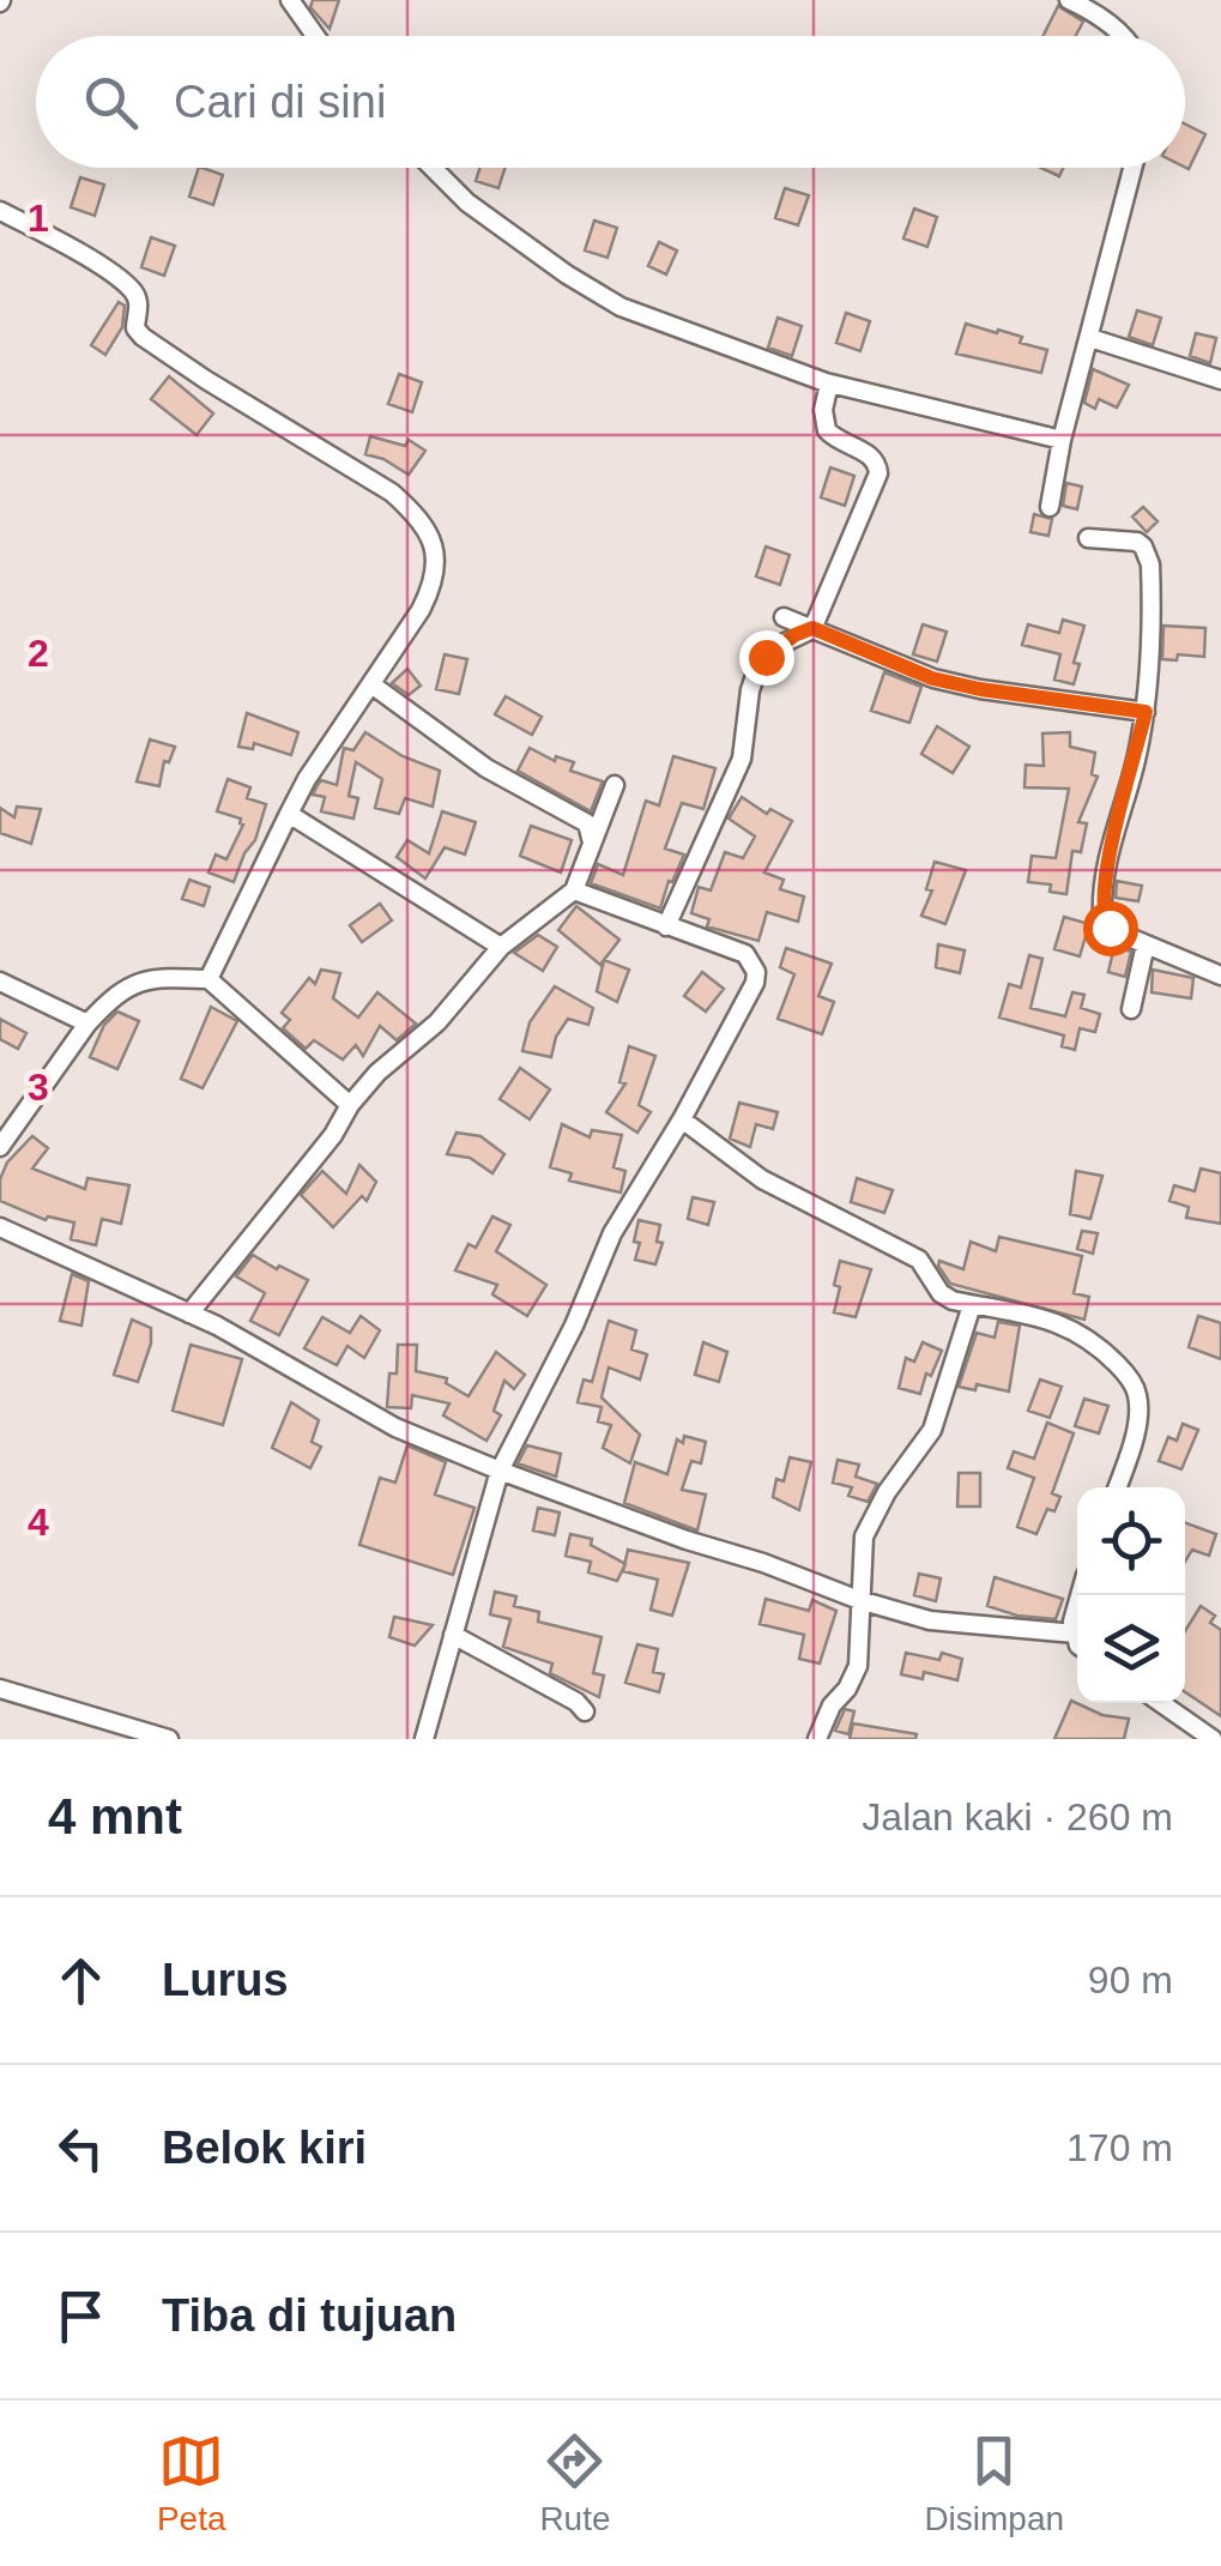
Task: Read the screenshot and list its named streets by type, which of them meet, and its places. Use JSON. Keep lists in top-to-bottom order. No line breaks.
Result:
{"page":{"search":"Cari di sini","heading":["4 mnt","Jalan kaki · 260 m"],"list":[["Lurus","90 m"],["Belok kiri","170 m"],"Tiba di tujuan"],"nav":["Peta","Rute","Disimpan"]},"grid":{"rows":["1","2","3","4"]}}
